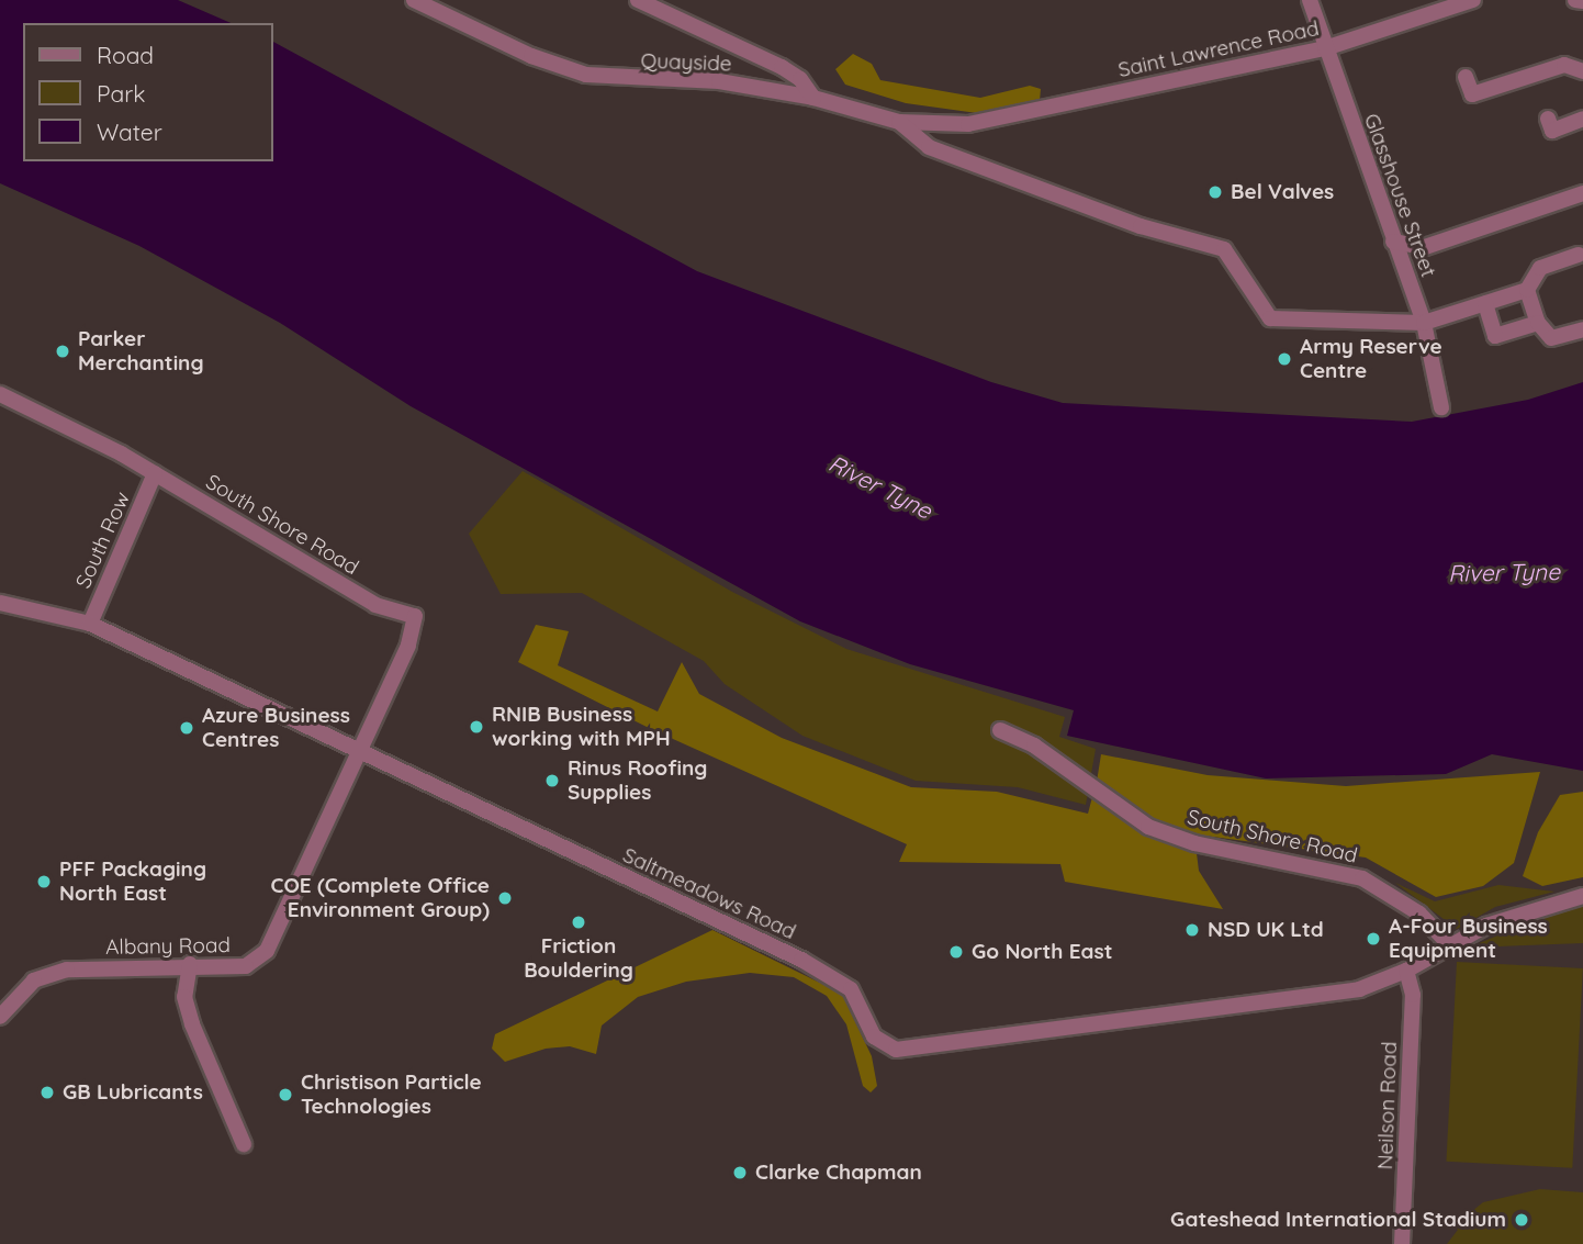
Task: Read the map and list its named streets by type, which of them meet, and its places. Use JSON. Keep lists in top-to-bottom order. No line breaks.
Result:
{"streets":{"street":["Saint Lawrence Road","Quayside","Glasshouse Street","South Shore Road","South Row","Saltmeadows Road","Albany Road","Neilson Road"]},"crossings":[["Saint Lawrence Road","Quayside"],["Saint Lawrence Road","Glasshouse Street"],["South Shore Road","South Row"],["South Shore Road","Saltmeadows Road"],["South Shore Road","Albany Road"],["South Row","Saltmeadows Road"],["Saltmeadows Road","Albany Road"],["Saltmeadows Road","Neilson Road"]],"water":["River Tyne"],"places":["Bel Valves","Parker Merchanting","Army Reserve Centre","RNIB Business working with MPH","Azure Business Centres","Rinus Roofing Supplies","PFF Packaging North East","COE (Complete Office Environment Group)","Friction Bouldering","NSD UK Ltd","A-Four Business Equipment","Go North East","GB Lubricants","Christison Particle Technologies","Clarke Chapman","Gateshead International Stadium"],"legend":["Road","Park","Water"]}
